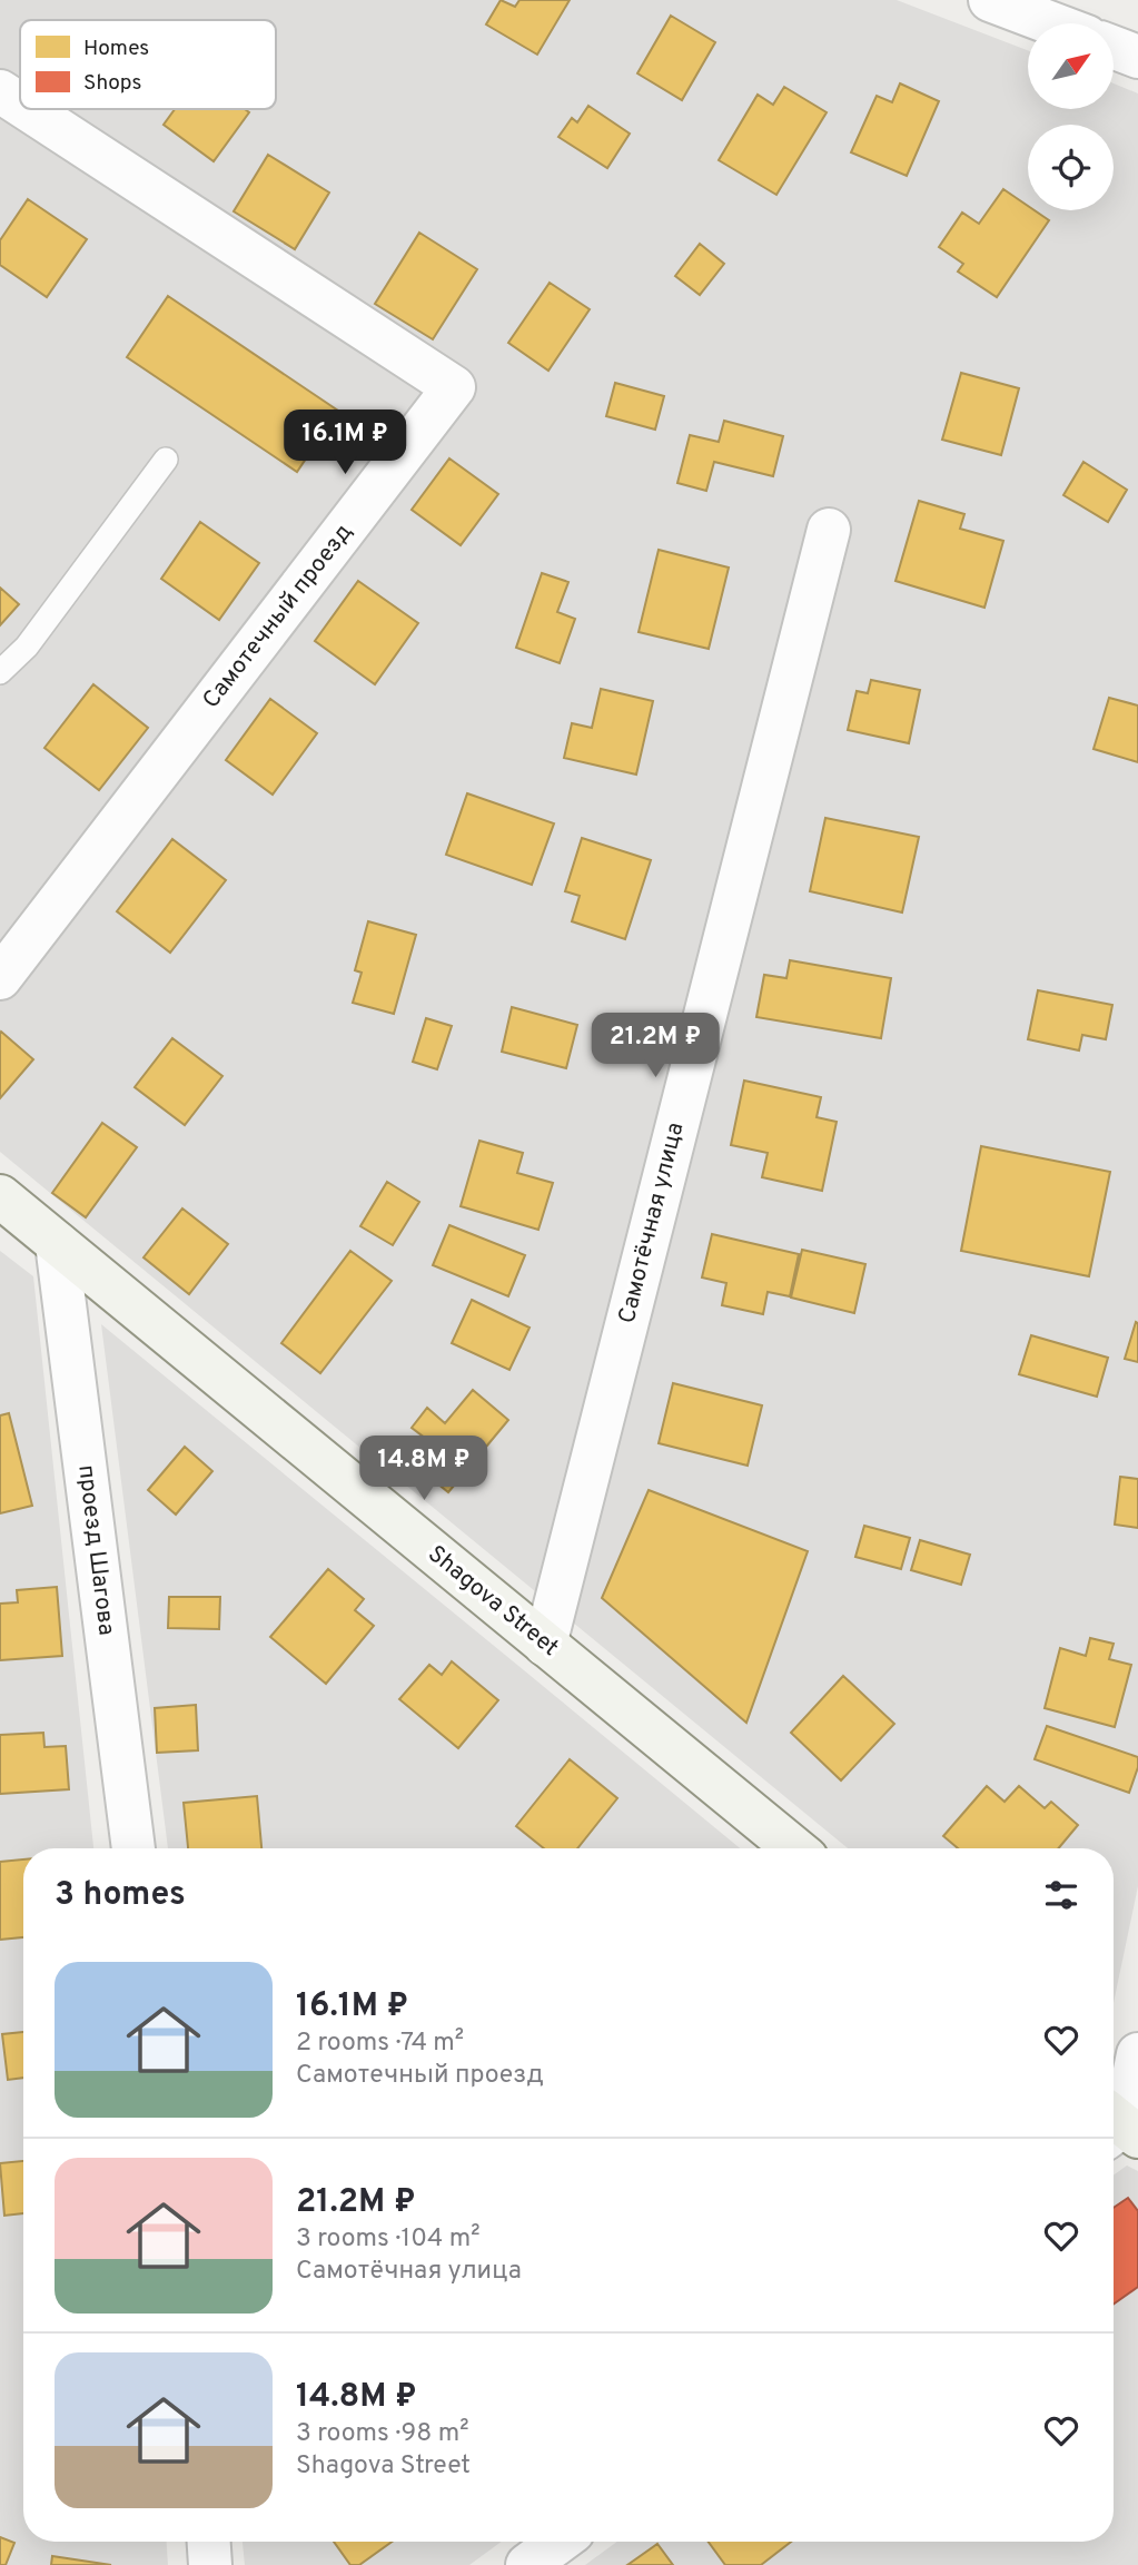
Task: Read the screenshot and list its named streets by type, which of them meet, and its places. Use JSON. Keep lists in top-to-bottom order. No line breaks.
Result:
{"streets":{"main road":["Shagova Street"],"street":["Самотечный проезд","Самотёчная улица","проезд Шагова"]},"crossings":[["Самотёчная улица","Shagova Street"],["проезд Шагова","Shagova Street"]],"legend":["Homes","Shops"],"north":"top right","page":{"price":["16.1M ₽","21.2M ₽","14.8M ₽"],"heading":"3 homes","list":[{"name":"16.1M ₽","note":"2 rooms · 74 m² · Самотечный проезд"},{"name":"21.2M ₽","note":"3 rooms · 104 m² · Самотёчная улица"},{"name":"14.8M ₽","note":"3 rooms · 98 m² · Shagova Street"}]}}
